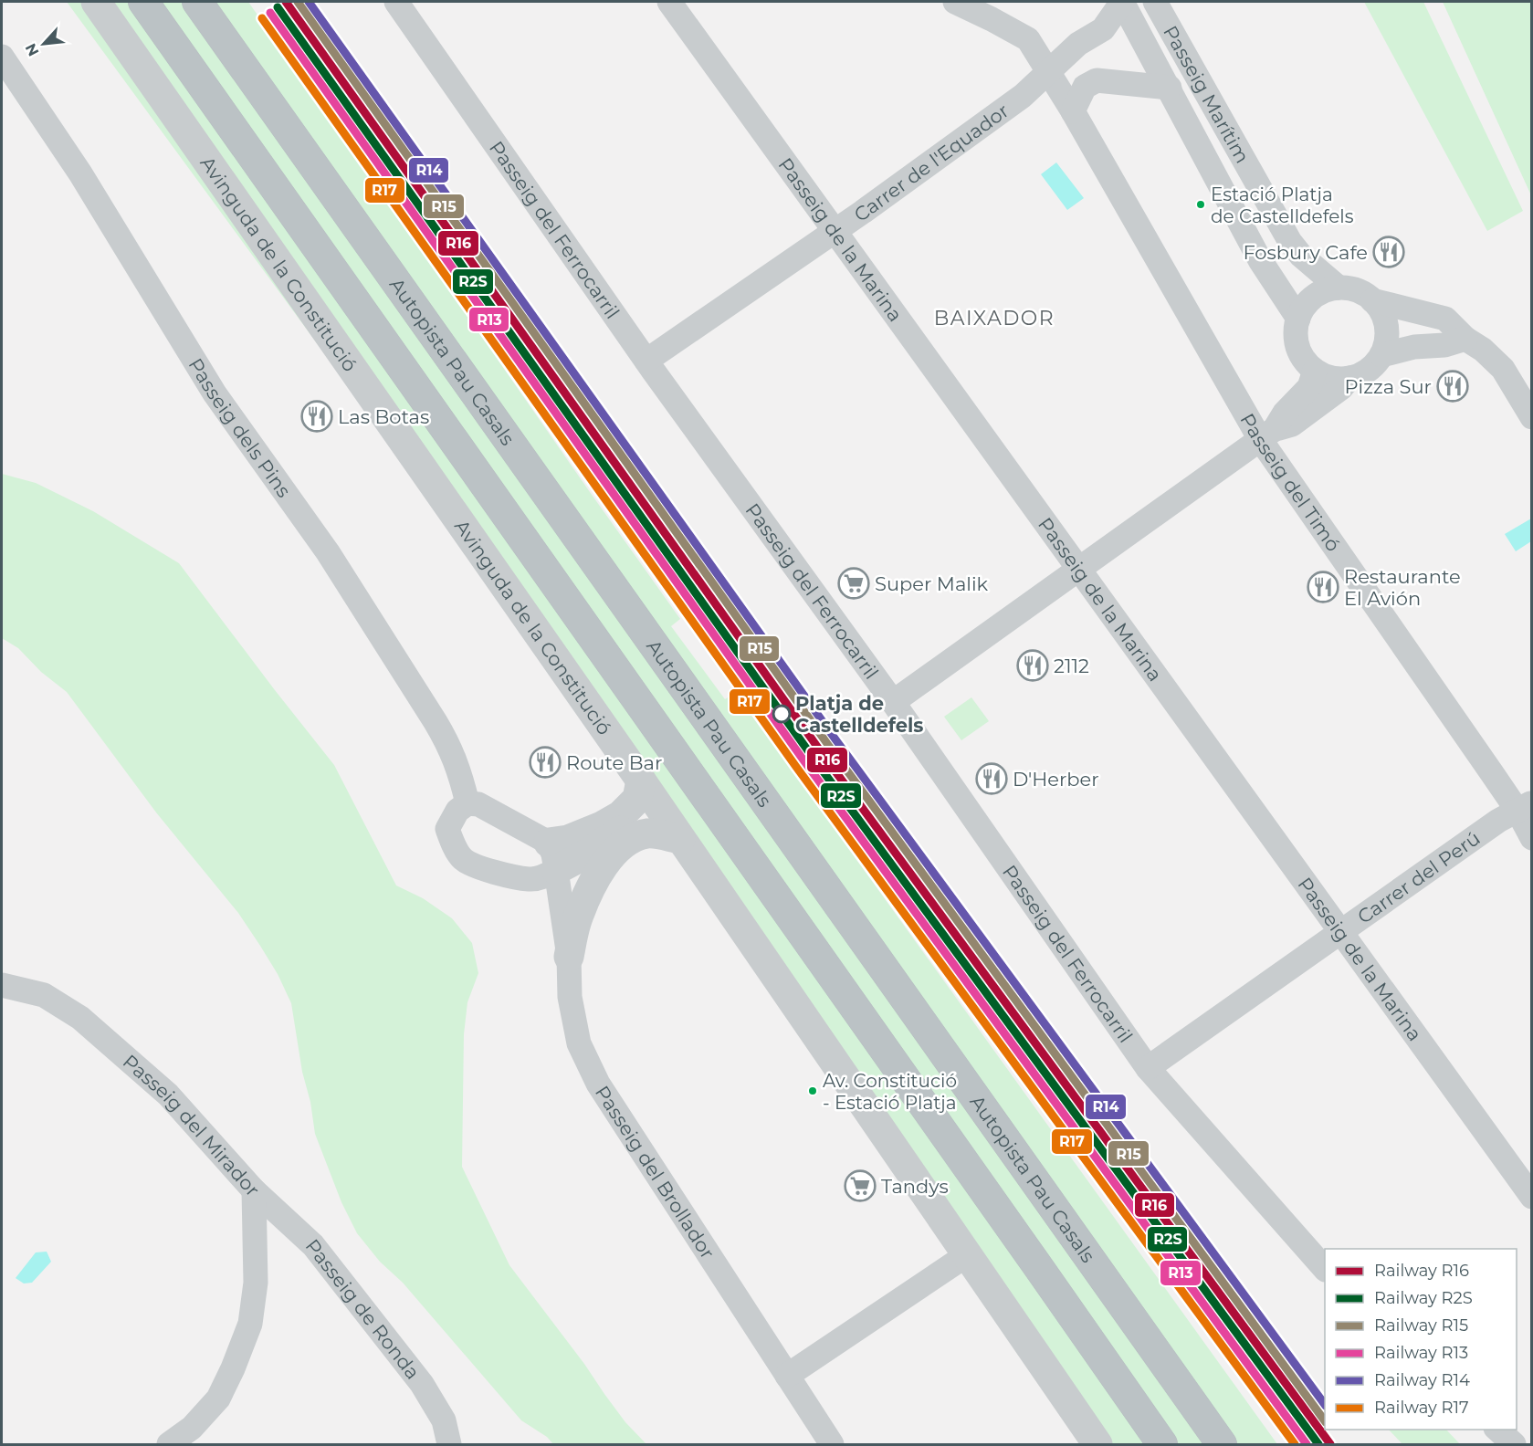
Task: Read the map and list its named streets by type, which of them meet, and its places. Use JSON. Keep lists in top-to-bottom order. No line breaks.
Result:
{"streets":{"highway":["Autopista Pau Casals"],"street":["Passeig Marítim","Carrer de l'Equador","Passeig del Ferrocarril","Passeig de la Marina","Avinguda de la Constitució","Passeig dels Pins","Passeig del Timó","Carrer del Perú","Passeig del Mirador","Passeig del Brollador","Passeig de Ronda"]},"crossings":[["Passeig Marítim","Passeig del Timó"],["Carrer de l'Equador","Passeig del Ferrocarril"],["Carrer de l'Equador","Passeig de la Marina"],["Carrer de l'Equador","Passeig del Timó"],["Passeig del Ferrocarril","Carrer del Perú"],["Passeig de la Marina","Carrer del Perú"],["Passeig del Timó","Carrer del Perú"],["Passeig del Mirador","Passeig de Ronda"]],"districts":["BAIXADOR"],"places":{"other":["Estació Platja de Castelldefels","Platja de Castelldefels","Av. Constitució - Estació Platja"],"restaurant":["Fosbury Cafe","Pizza Sur","Las Botas","Restaurante El Avión","2112","Route Bar","D'Herber"],"supermarket":["Super Malik","Tandys"]},"lines":["rail line R16","rail line R15","rail line R14","rail line R2S","rail line R13","rail line R17"],"legend":["Railway R16","Railway R2S","Railway R15","Railway R13","Railway R14","Railway R17"],"north":"bottom left"}
